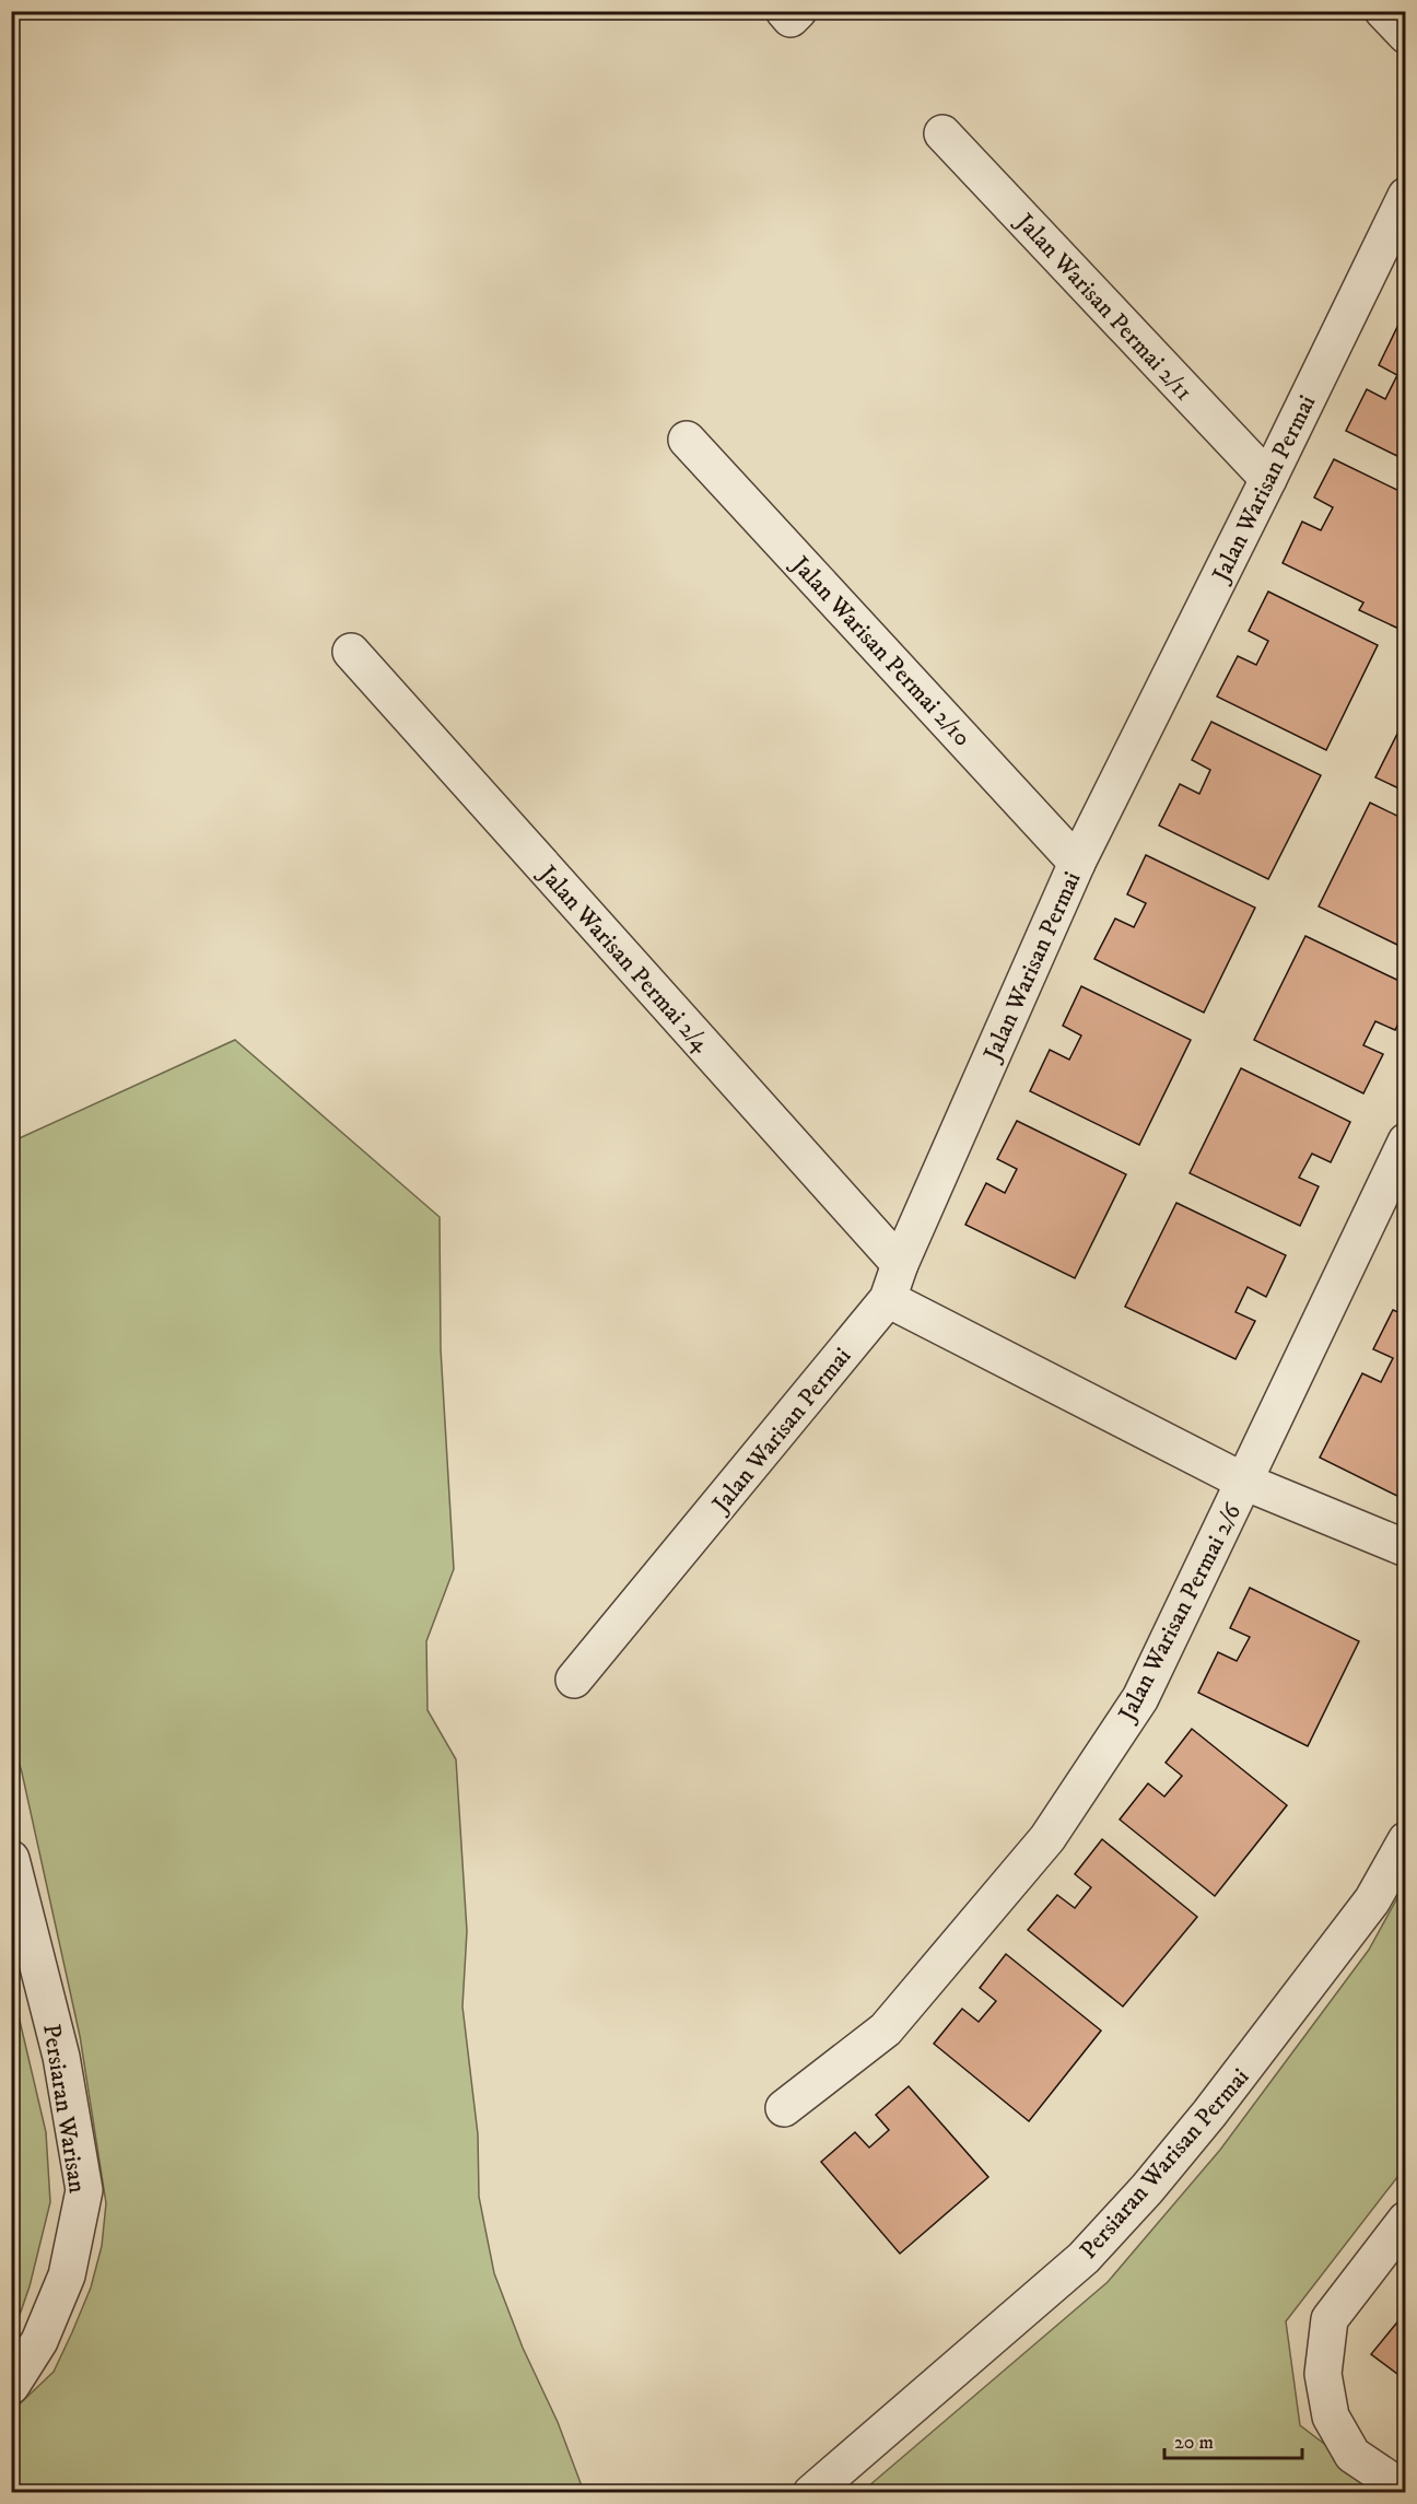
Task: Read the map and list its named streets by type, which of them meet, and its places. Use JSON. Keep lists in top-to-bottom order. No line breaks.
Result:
{"streets":{"street":["Jalan Warisan Permai 2/11","Jalan Warisan Permai","Jalan Warisan Permai 2/10","Jalan Warisan Permai 2/4","Jalan Warisan Permai 2/6","Persiaran Warisan","Persiaran Warisan Permai"]},"crossings":[["Jalan Warisan Permai 2/11","Jalan Warisan Permai"],["Jalan Warisan Permai","Jalan Warisan Permai 2/10"],["Jalan Warisan Permai","Jalan Warisan Permai 2/4"]],"scale_bar":"20 m"}
